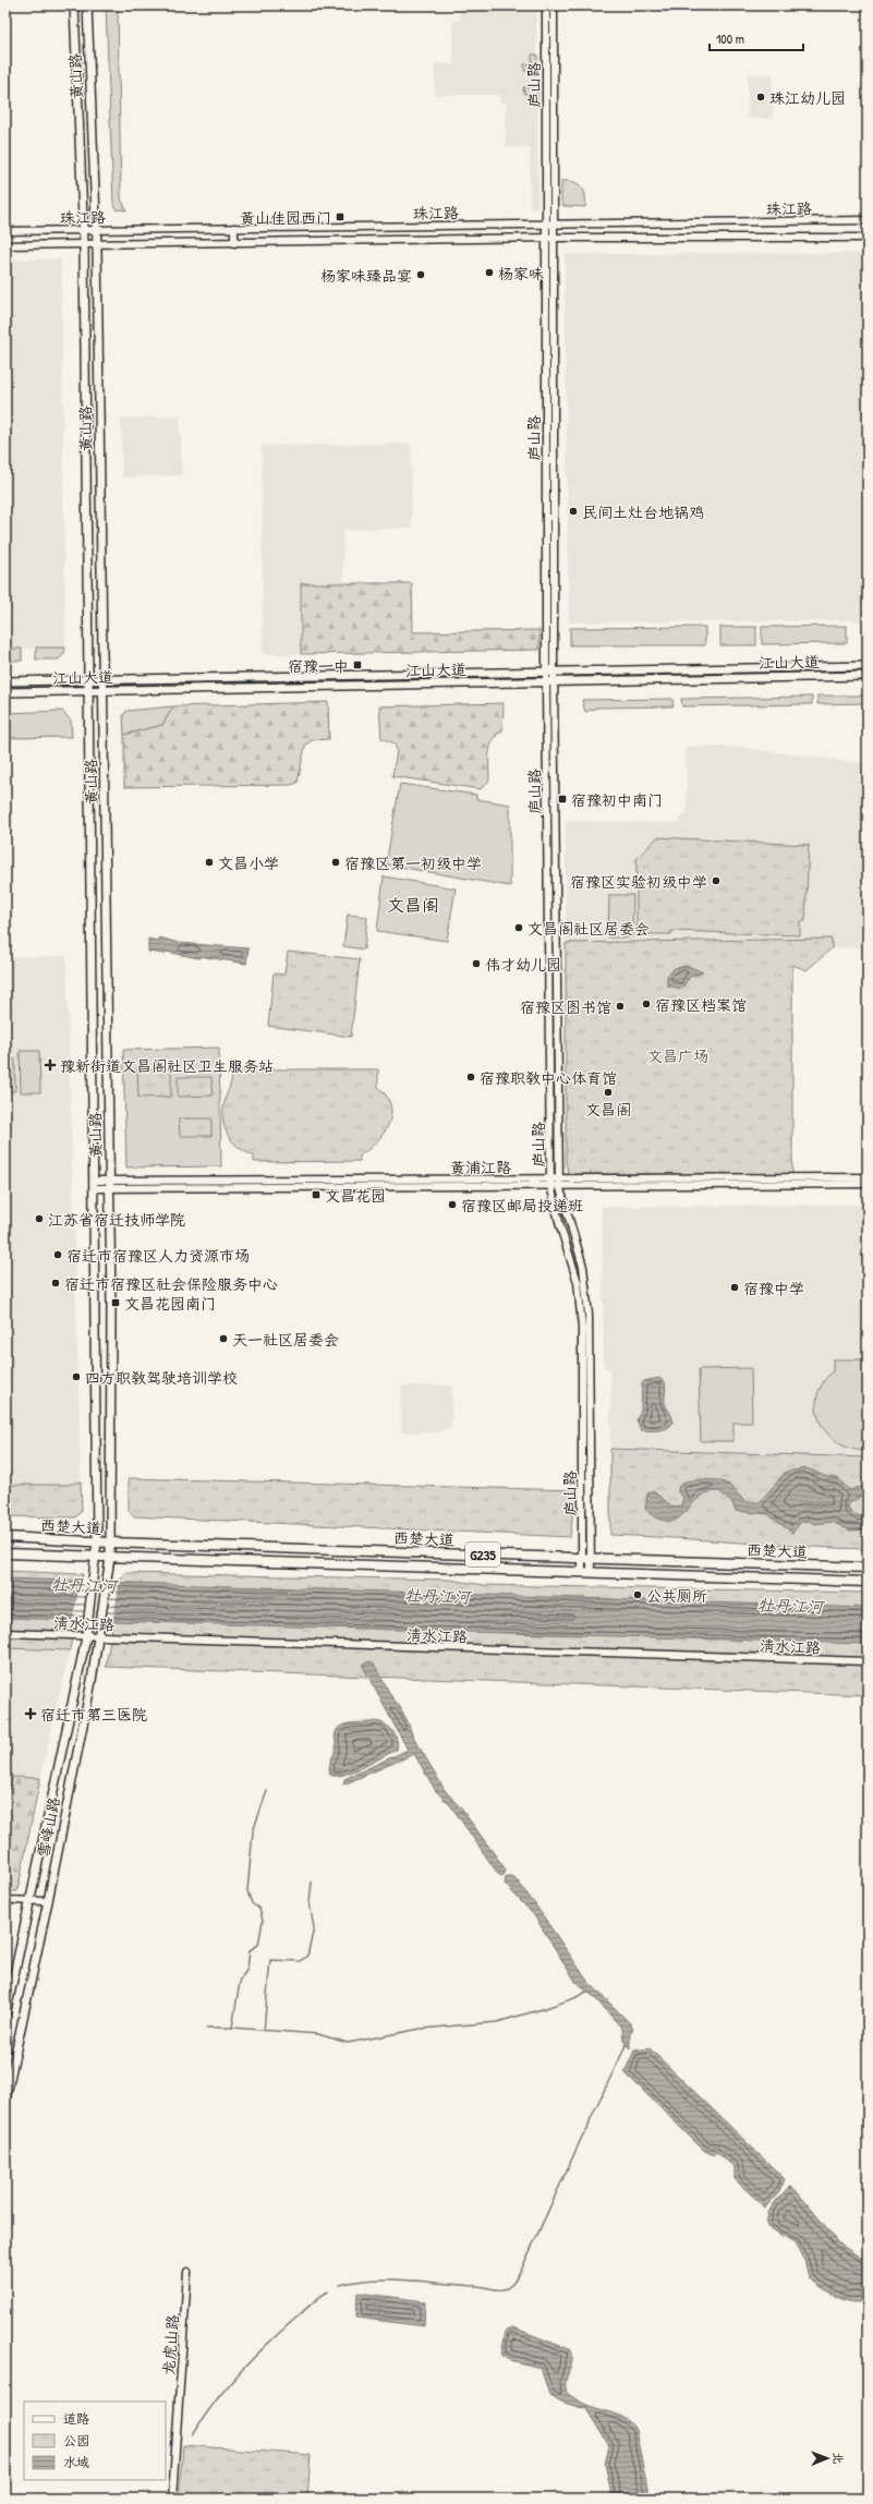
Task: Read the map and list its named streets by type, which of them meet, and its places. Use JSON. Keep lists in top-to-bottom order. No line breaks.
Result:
{"streets":{"highway":["西楚大道","G235"],"main road":["黄山路","江山大道","雪峰山路"],"street":["庐山路","珠江路","黄浦江路","清水江路","龙虎山路"]},"crossings":[["黄山路","珠江路"],["黄山路","江山大道"],["黄山路","黄浦江路"],["黄山路","西楚大道"],["黄山路","G235"],["黄山路","雪峰山路"],["庐山路","珠江路"],["庐山路","江山大道"],["庐山路","黄浦江路"],["庐山路","西楚大道"],["西楚大道","G235"],["西楚大道","雪峰山路"],["G235","雪峰山路"],["清水江路","雪峰山路"]],"districts":["文昌阁"],"water":["牡丹江河"],"parks":["文昌广场"],"places":{"other":["珠江幼儿园","杨家味","杨家味臻品宴","民间土灶台地锅鸡","文昌小学","宿豫区第一初级中学","宿豫区实验初级中学","文昌阁社区居委会","伟才幼儿园","宿豫区档案馆","宿豫区图书馆","宿豫职教中心体育馆","文昌阁","宿豫区邮局投递班","江苏省宿迁技师学院","宿迁市宿豫区人力资源市场","宿迁市宿豫区社会保险服务中心","宿豫中学","天一社区居委会","四方职教驾驶培训学校","公共厕所"],"transit":["黄山佳园西门","宿豫一中","宿豫初中南门","文昌花园","文昌花园南门"],"health":["豫新街道文昌阁社区卫生服务站","宿迁市第三医院"]},"legend":["道路","公园","水域"],"scale_bar":"100 m","north":"right"}
